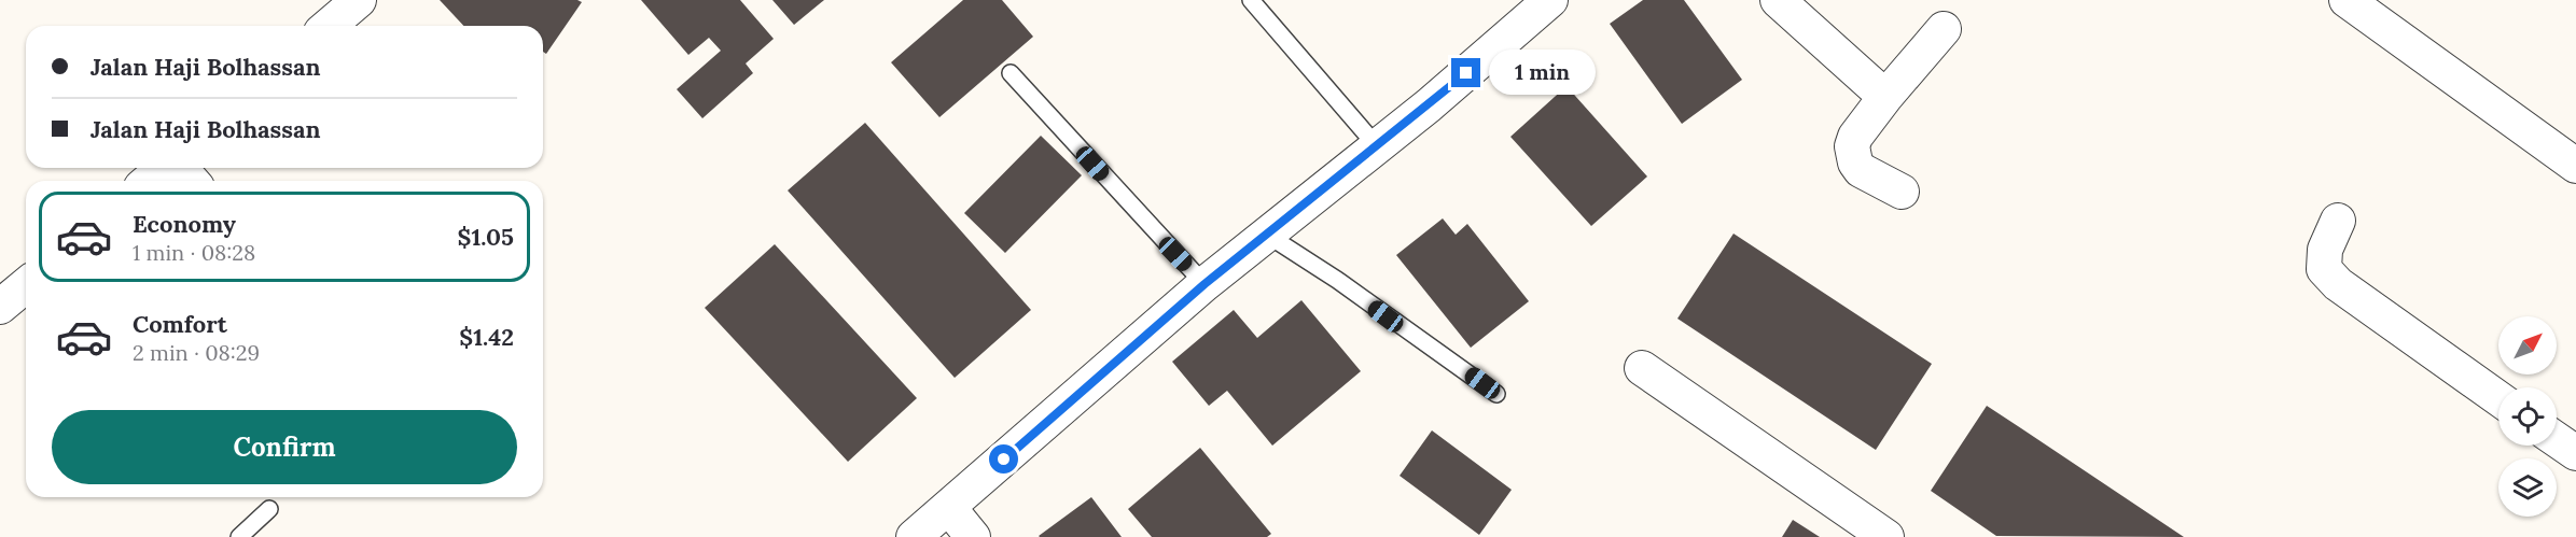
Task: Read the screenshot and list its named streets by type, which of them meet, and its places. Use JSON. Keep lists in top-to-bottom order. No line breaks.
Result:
{"north":"top right","page":{"banner":["Jalan Haji Bolhassan","Jalan Haji Bolhassan"],"bubble":"1 min","list":[{"name":"Economy","note":"1 min · 08:28","value":"$1.05"},{"name":"Comfort","note":"2 min · 08:29","value":"$1.42"}],"buttons":"Confirm"}}
